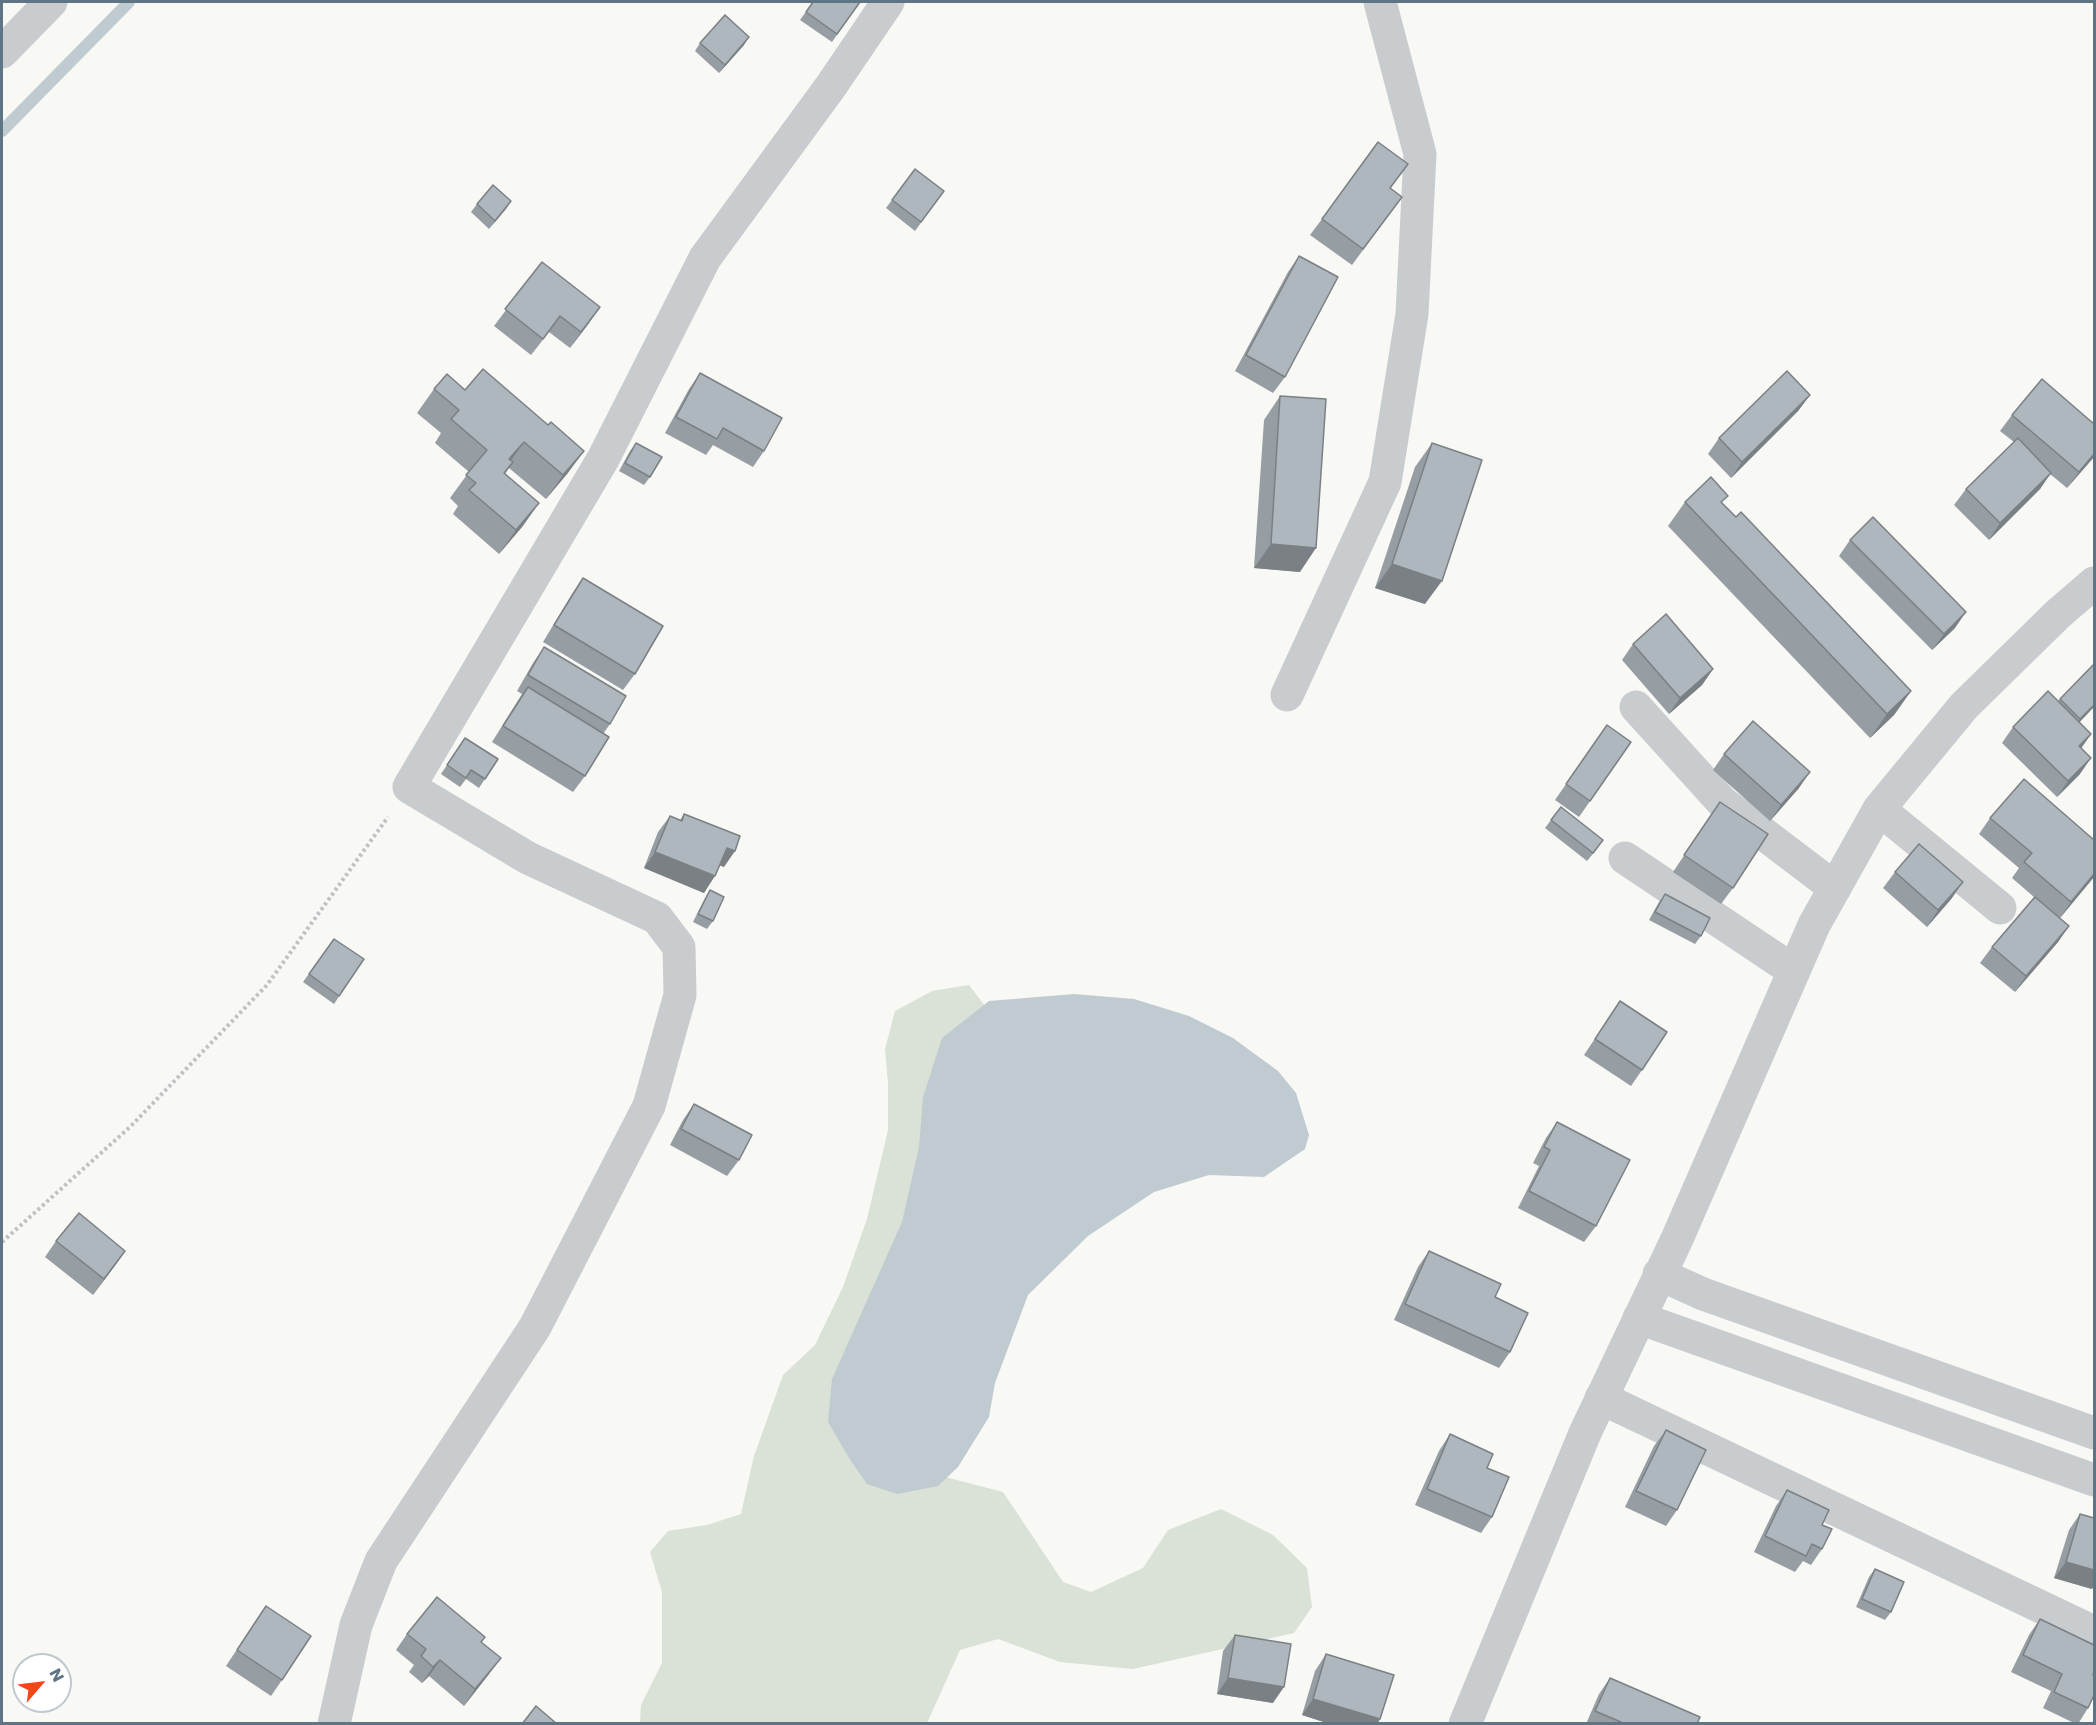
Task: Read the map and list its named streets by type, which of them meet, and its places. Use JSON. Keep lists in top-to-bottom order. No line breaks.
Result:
{"north":"top right"}
